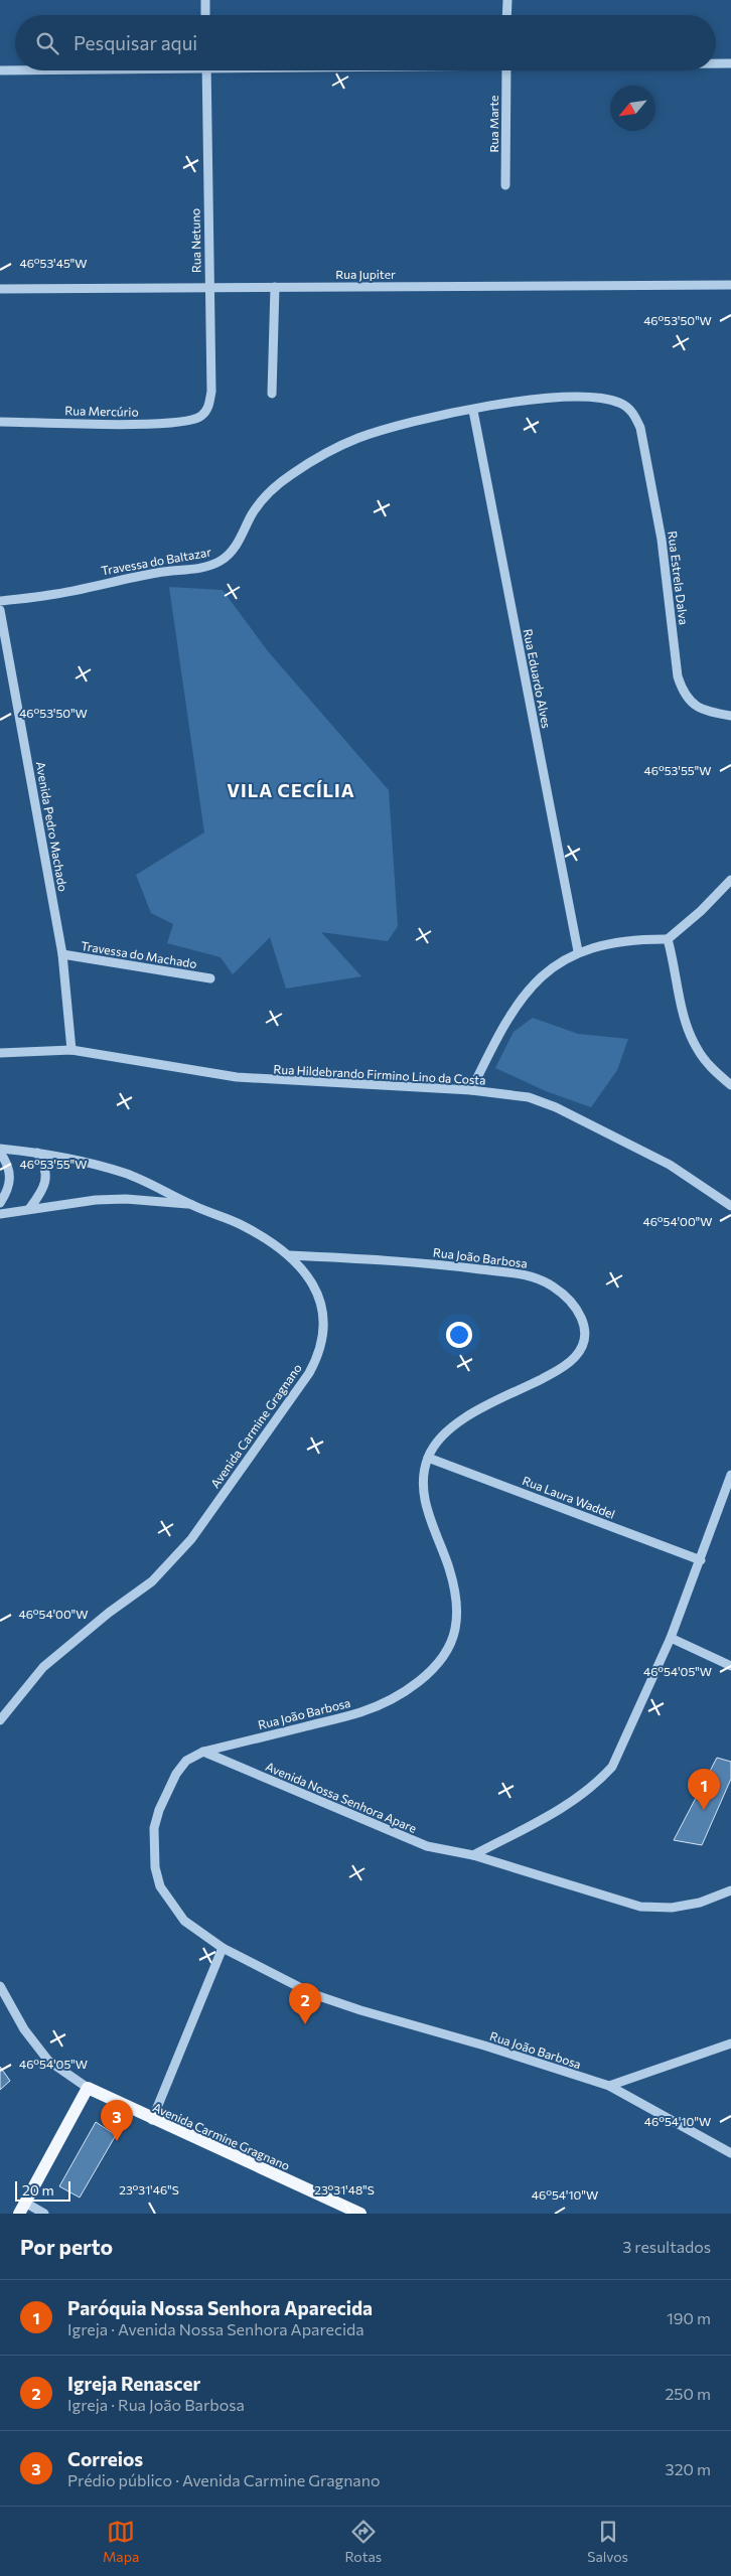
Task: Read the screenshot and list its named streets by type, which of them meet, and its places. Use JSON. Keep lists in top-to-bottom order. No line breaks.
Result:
{"streets":{"main road":["Avenida Carmine Gragnano"],"street":["Rua Marte","Rua Netuno","Rua Jupiter","Rua Mercúrio","Travessa do Baltazar","Rua Estrela Dalva","Rua Eduardo Alves","Avenida Pedro Machado","Travessa do Machado","Rua Hildebrando Firmino Lino da Costa","Rua João Barbosa","Rua Laura Waddel","Avenida Nossa Senhora Apare"]},"crossings":[["Rua Netuno","Rua Jupiter"],["Rua Netuno","Rua Mercúrio"],["Travessa do Baltazar","Rua Estrela Dalva"],["Travessa do Baltazar","Rua Eduardo Alves"],["Avenida Pedro Machado","Travessa do Machado"],["Avenida Pedro Machado","Rua Hildebrando Firmino Lino da Costa"],["Rua João Barbosa","Avenida Carmine Gragnano"],["Rua João Barbosa","Rua Laura Waddel"],["Rua João Barbosa","Avenida Nossa Senhora Apare"]],"districts":["VILA CECÍLIA"],"scale_bar":"20 m","north":"bottom left","page":{"search":"Pesquisar aqui","pins":["1","2","3"],"scale":"20 m","heading":["Por perto","3 resultados"],"list":[{"mark":"1","name":"Paróquia Nossa Senhora Aparecida","note":"Igreja · Avenida Nossa Senhora Aparecida","value":"190 m"},{"mark":"2","name":"Igreja Renascer","note":"Igreja · Rua João Barbosa","value":"250 m"},{"mark":"3","name":"Correios","note":"Prédio público · Avenida Carmine Gragnano","value":"320 m"}],"nav":["Mapa","Rotas","Salvos"]},"coordinates":["46°53'45\"W","46°53'50\"W","46°53'55\"W","46°54'00\"W","46°54'05\"W","46°54'10\"W","23°31'46\"S","23°31'48\"S"]}
